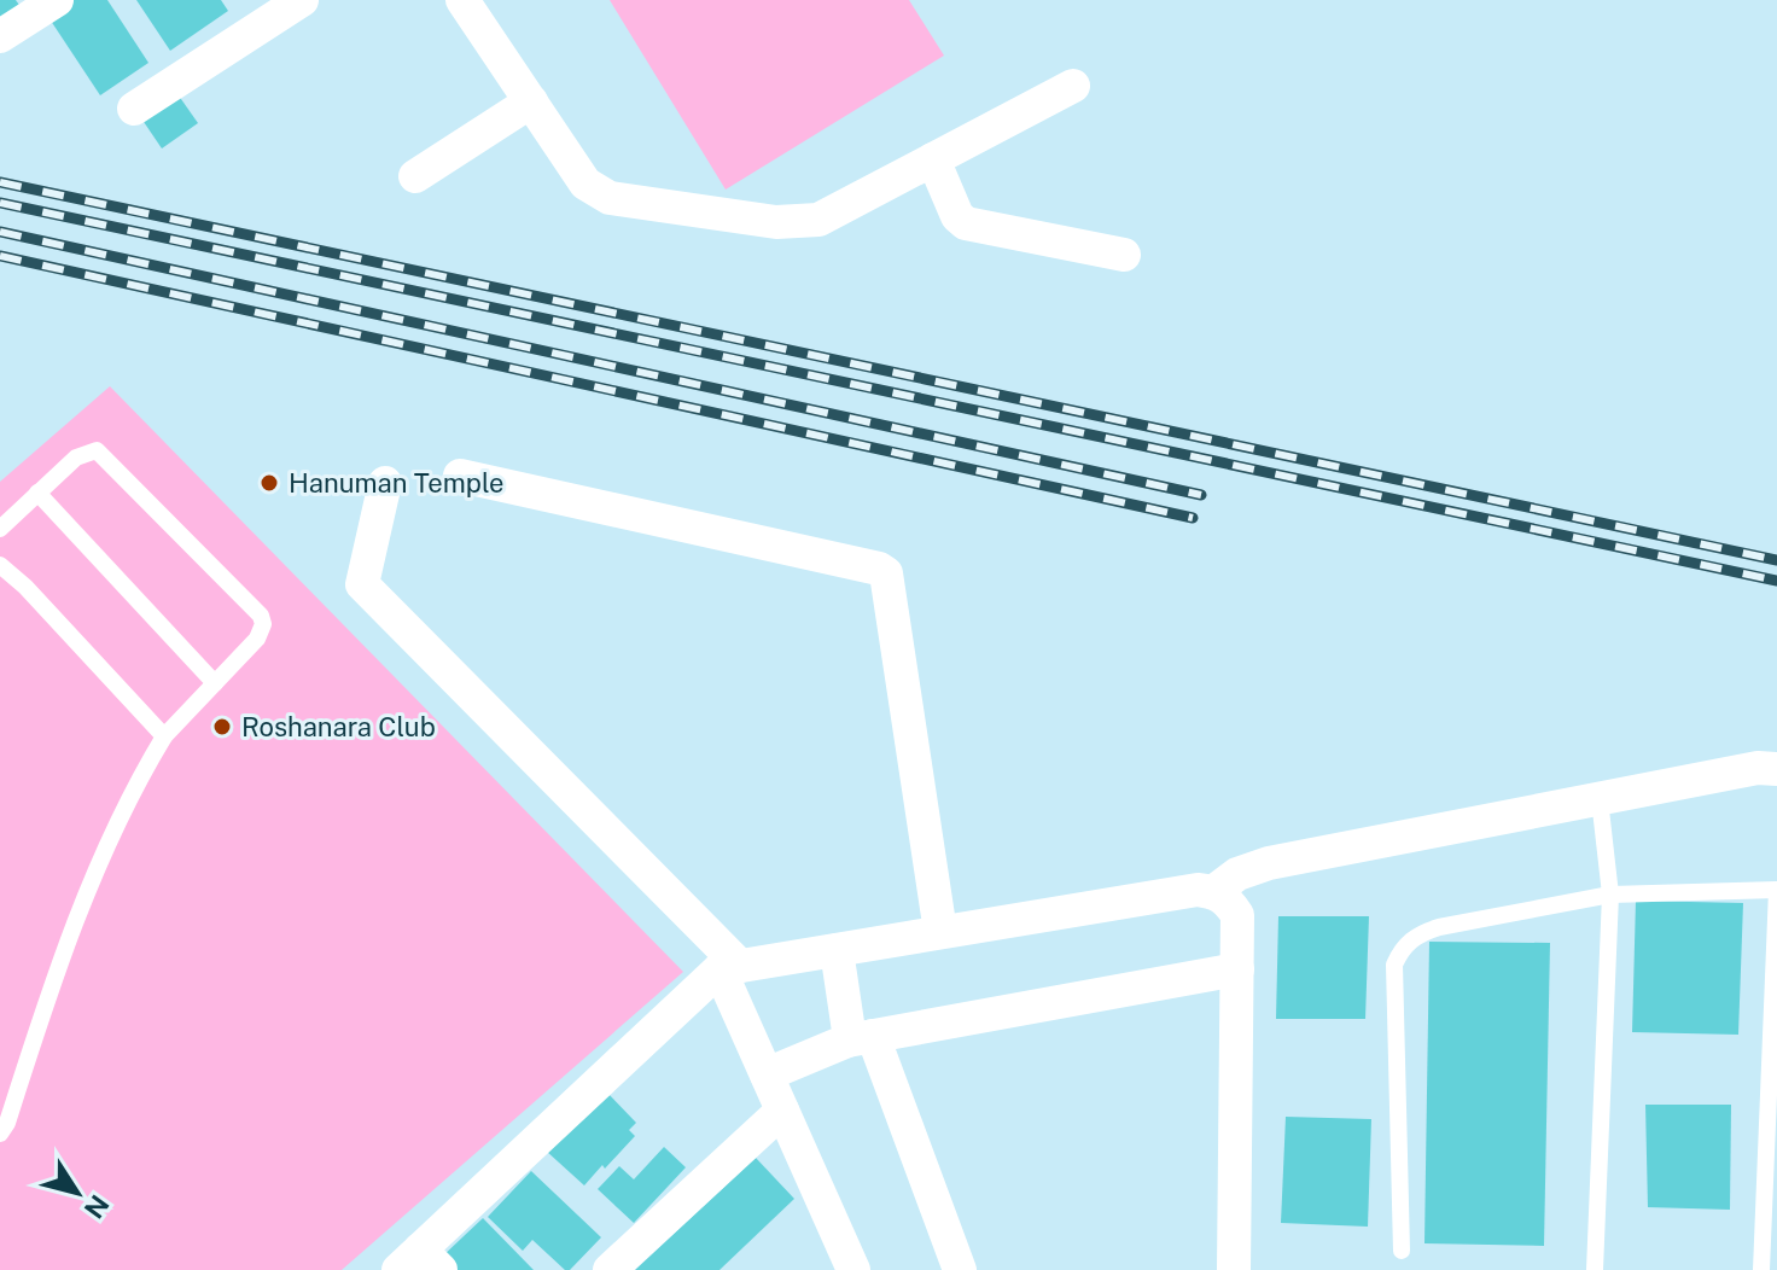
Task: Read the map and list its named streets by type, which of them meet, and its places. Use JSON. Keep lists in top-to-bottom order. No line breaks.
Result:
{"places":["Hanuman Temple","Roshanara Club"],"north":"bottom right"}
